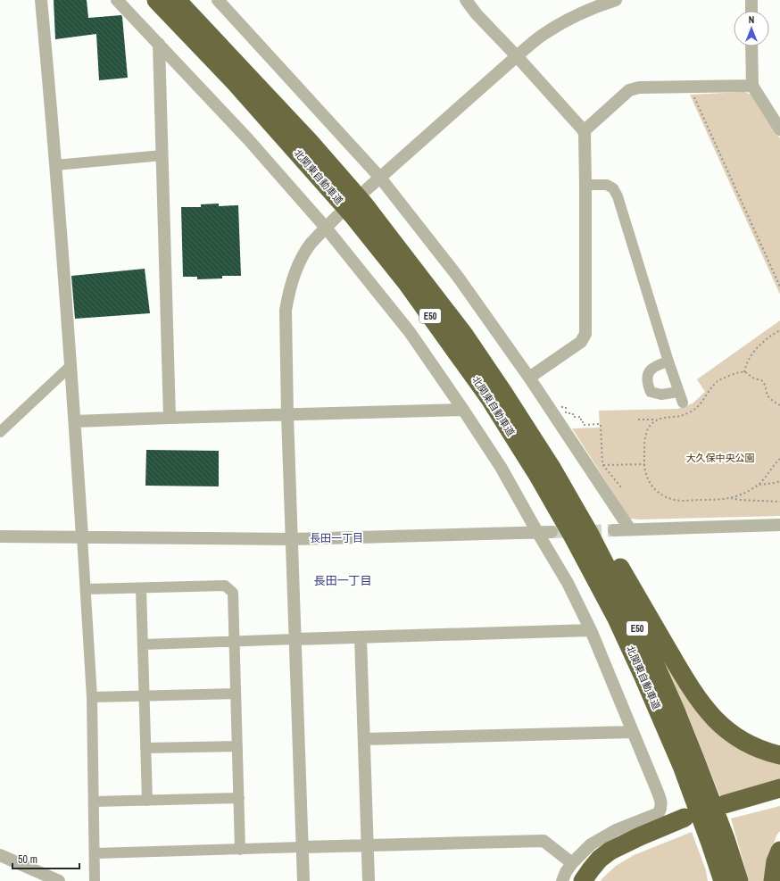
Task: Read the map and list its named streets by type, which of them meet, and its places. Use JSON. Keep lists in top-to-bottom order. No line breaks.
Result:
{"streets":{"highway":["北関東自動車道","E50"]},"districts":["長田一丁目","長田一丁目"],"parks":["大久保中央公園"],"scale_bar":"50 m","north":"top"}
